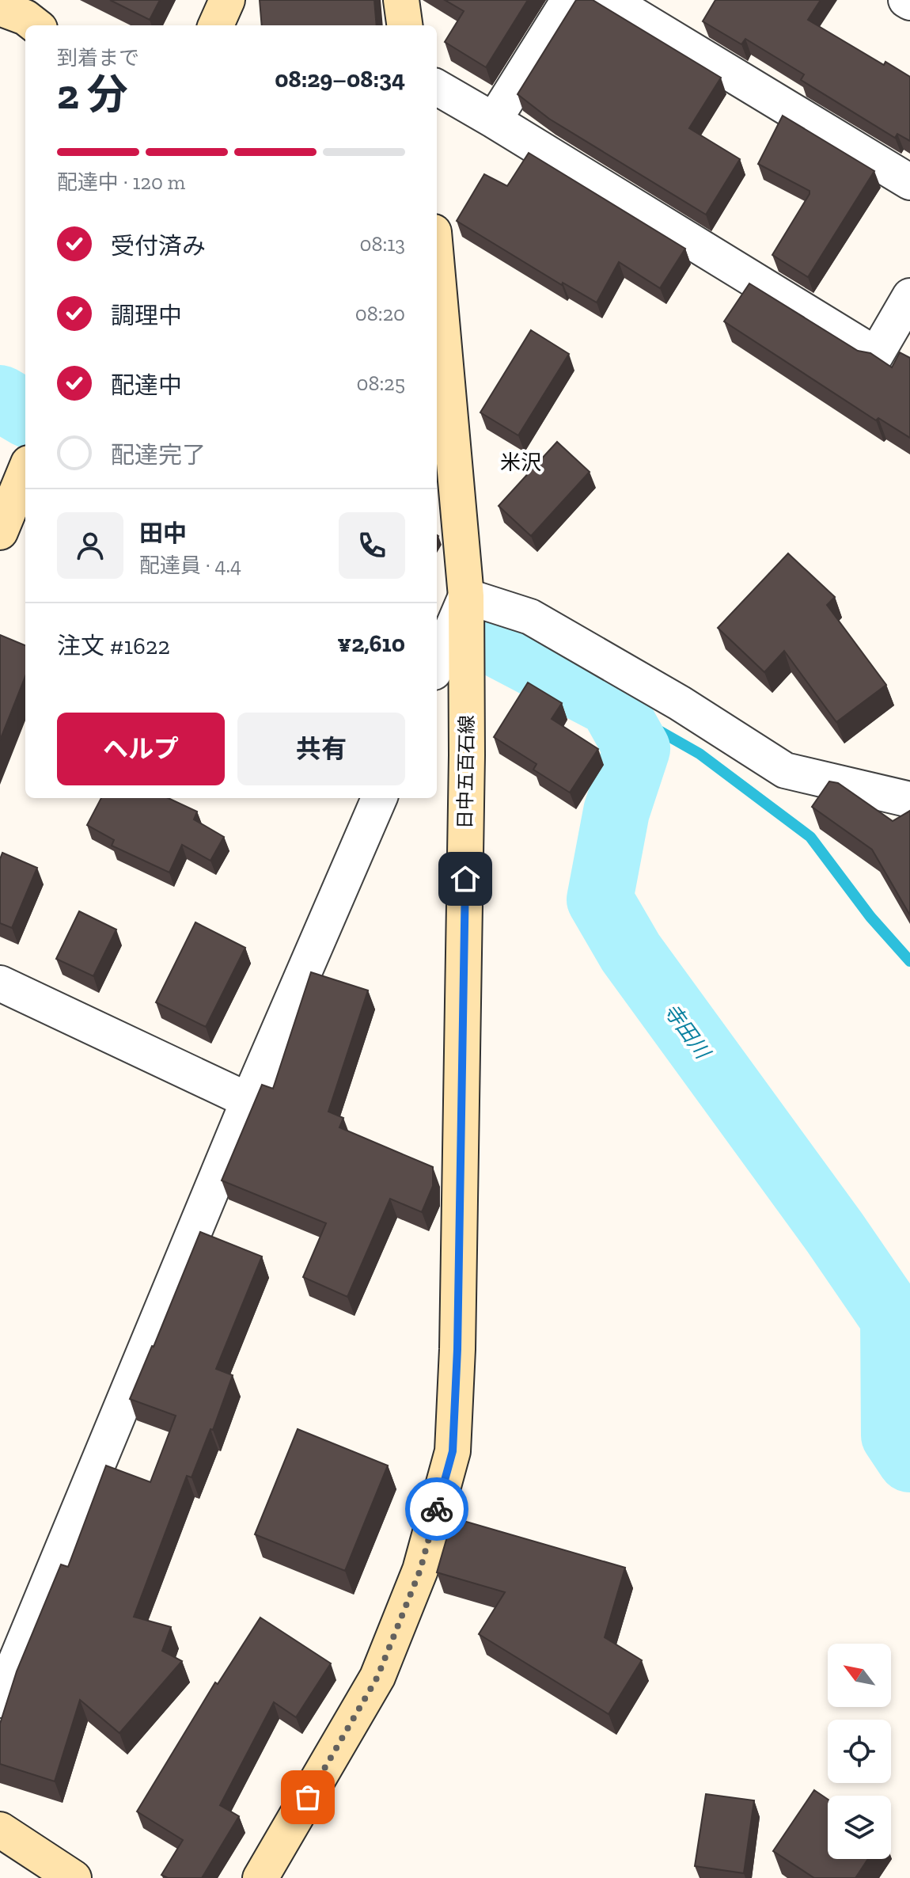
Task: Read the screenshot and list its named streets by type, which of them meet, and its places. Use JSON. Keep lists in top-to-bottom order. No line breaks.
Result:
{"streets":{"main road":["日中五百石線"]},"districts":["米沢"],"water":["寺田川"],"north":"top left","page":{"heading":["2 分","到着まで","08:29–08:34"],"panel":["田中","配達員 · 4.4","注文 #1622","¥2,610"],"bar":"配達中 · 120 m","list":[["受付済み","08:13"],["調理中","08:20"],["配達中","08:25"],"配達完了"],"buttons":["ヘルプ","共有"]}}
